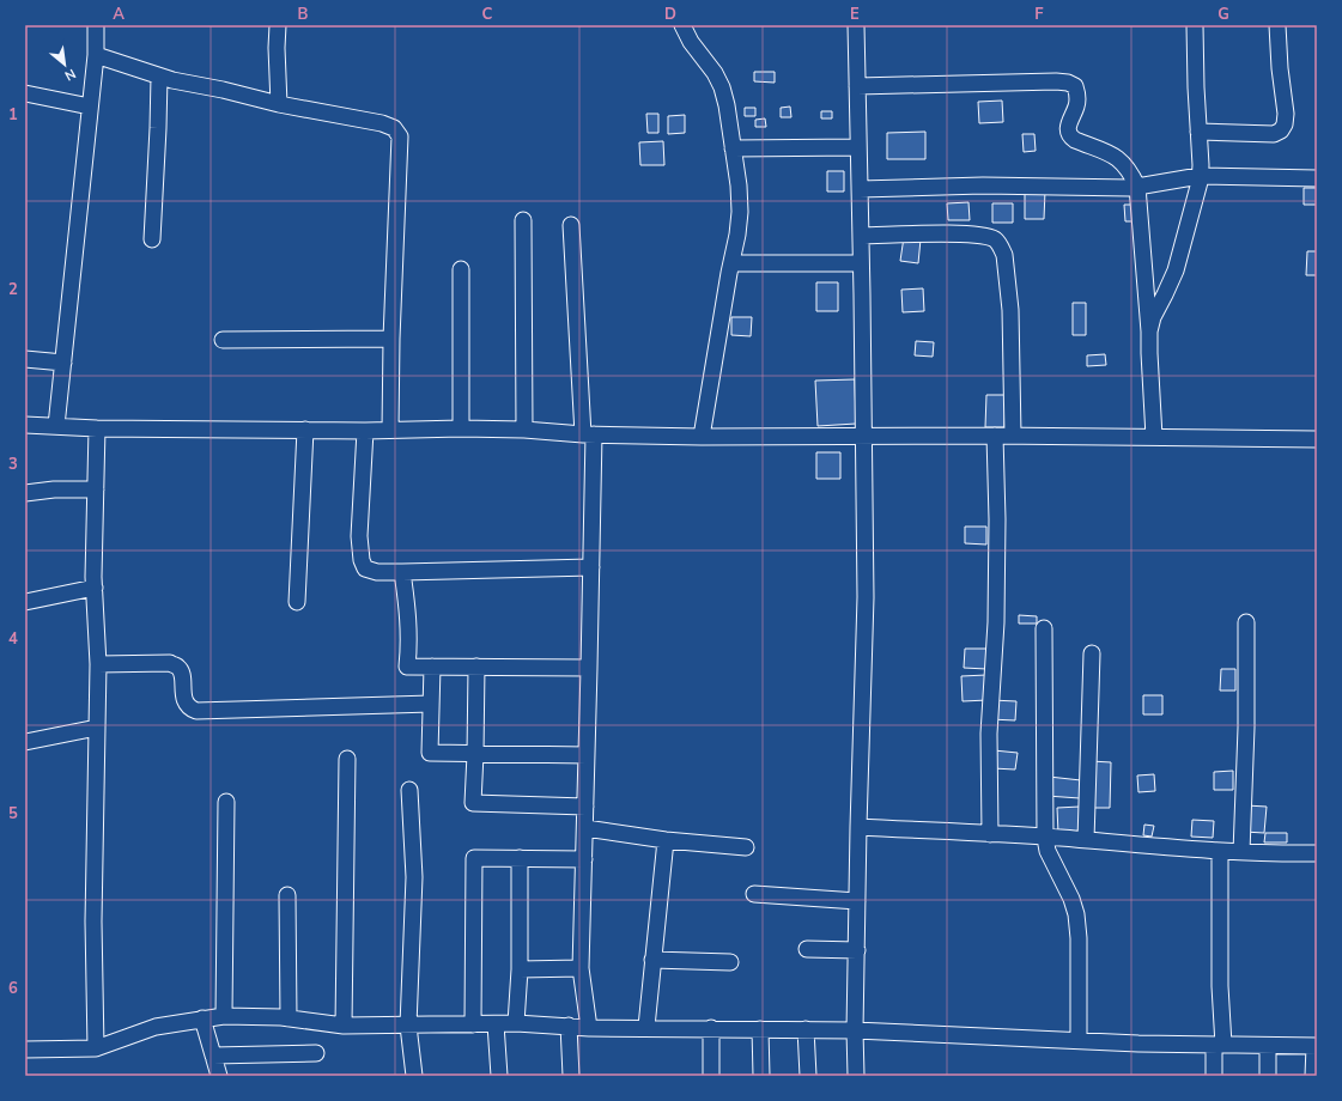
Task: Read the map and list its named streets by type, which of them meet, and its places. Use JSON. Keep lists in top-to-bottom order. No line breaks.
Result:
{"north":"bottom right","grid":{"columns":["A","B","C","D","E","F","G"],"rows":["1","2","3","4","5","6"]}}
